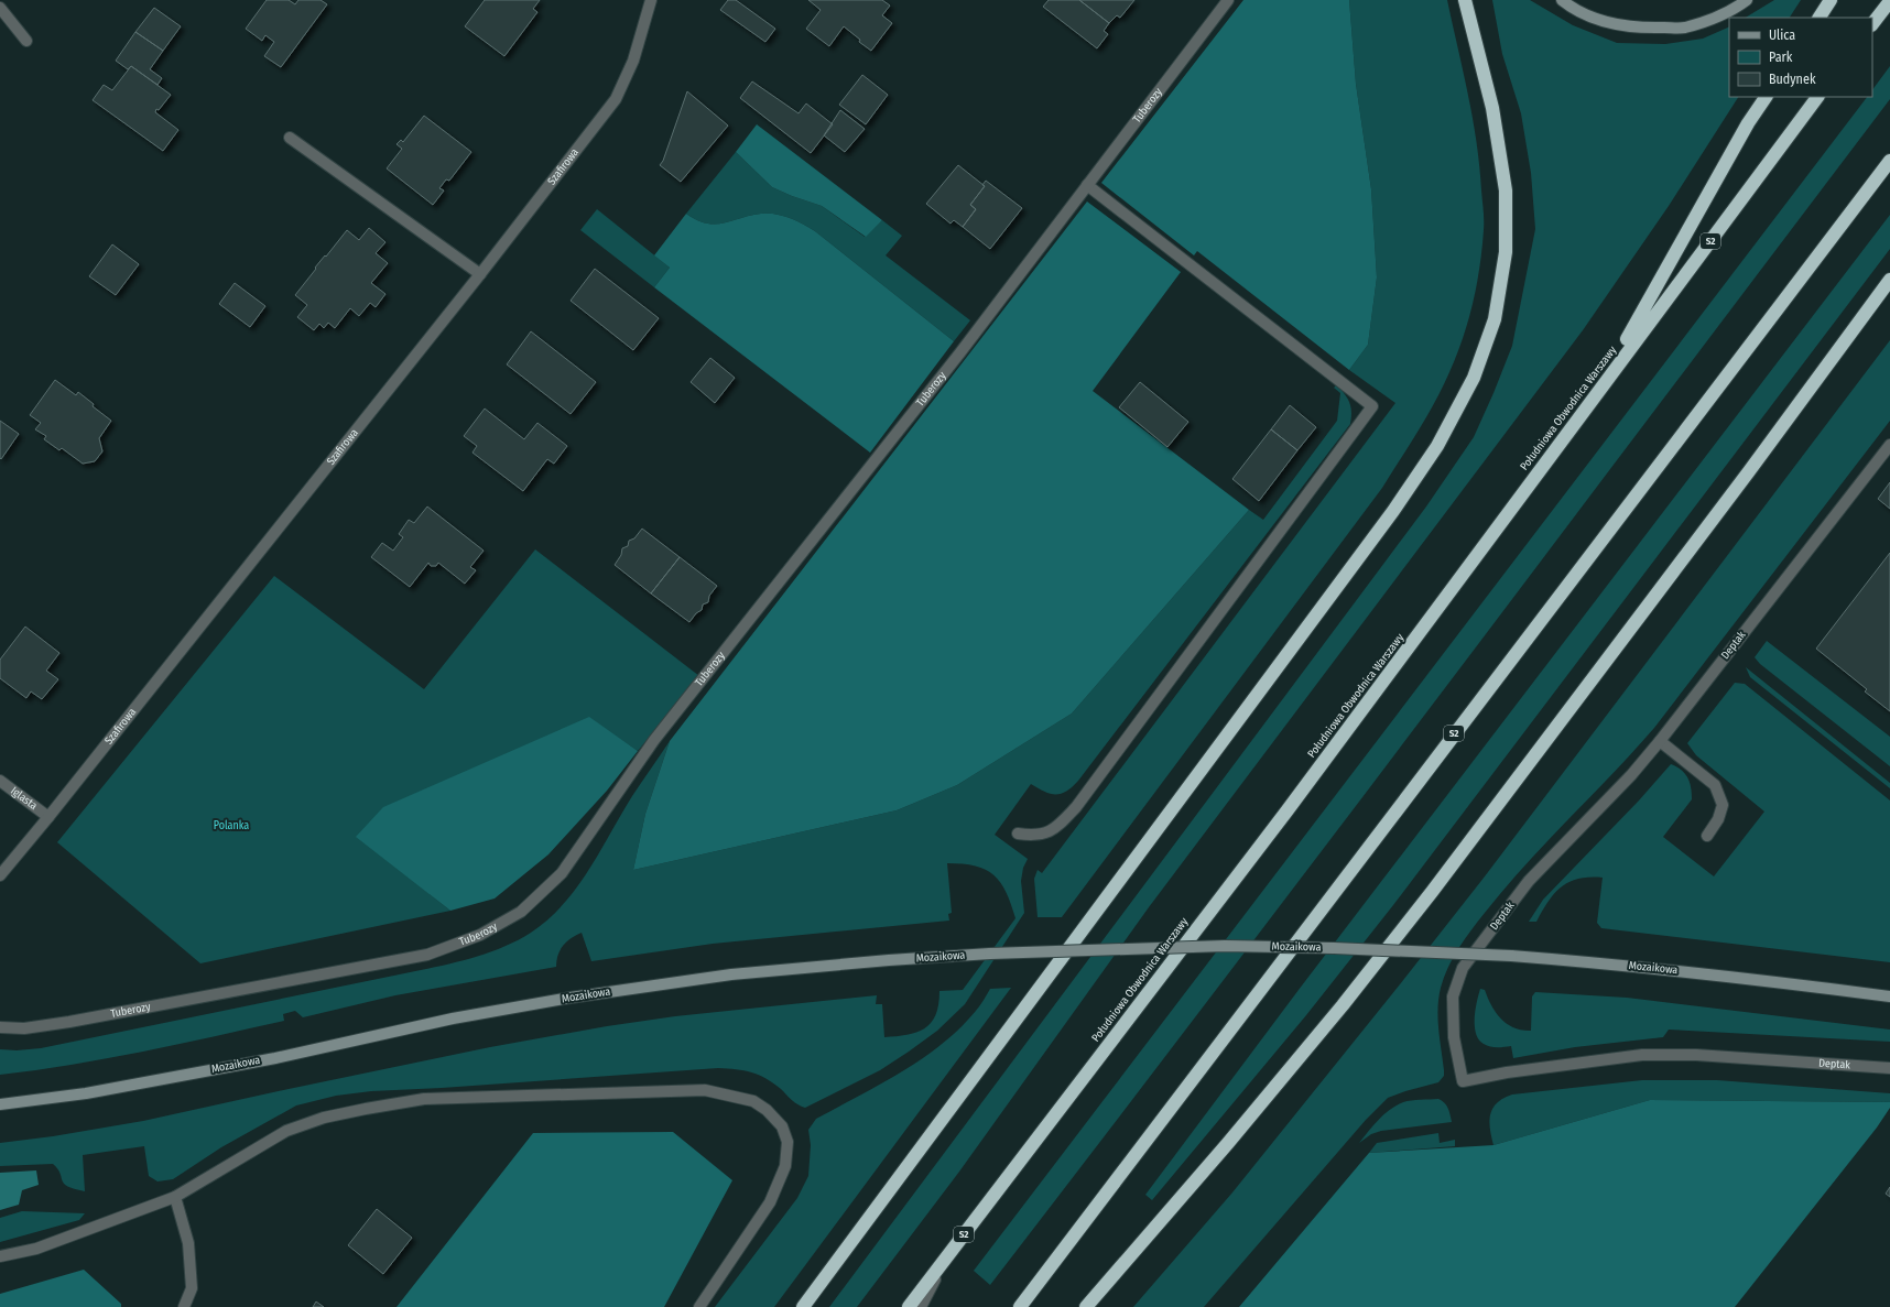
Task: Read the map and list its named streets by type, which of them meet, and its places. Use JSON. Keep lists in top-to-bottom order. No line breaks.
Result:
{"streets":{"highway":["S2","Południowa Obwodnica Warszawy"],"street":["Tuberozy","Szafirowa","Deptak","Iglasta","Mozaikowa"]},"crossings":[["Szafirowa","Iglasta"]],"parks":["Polanka"],"legend":["Ulica","Park","Budynek"]}
